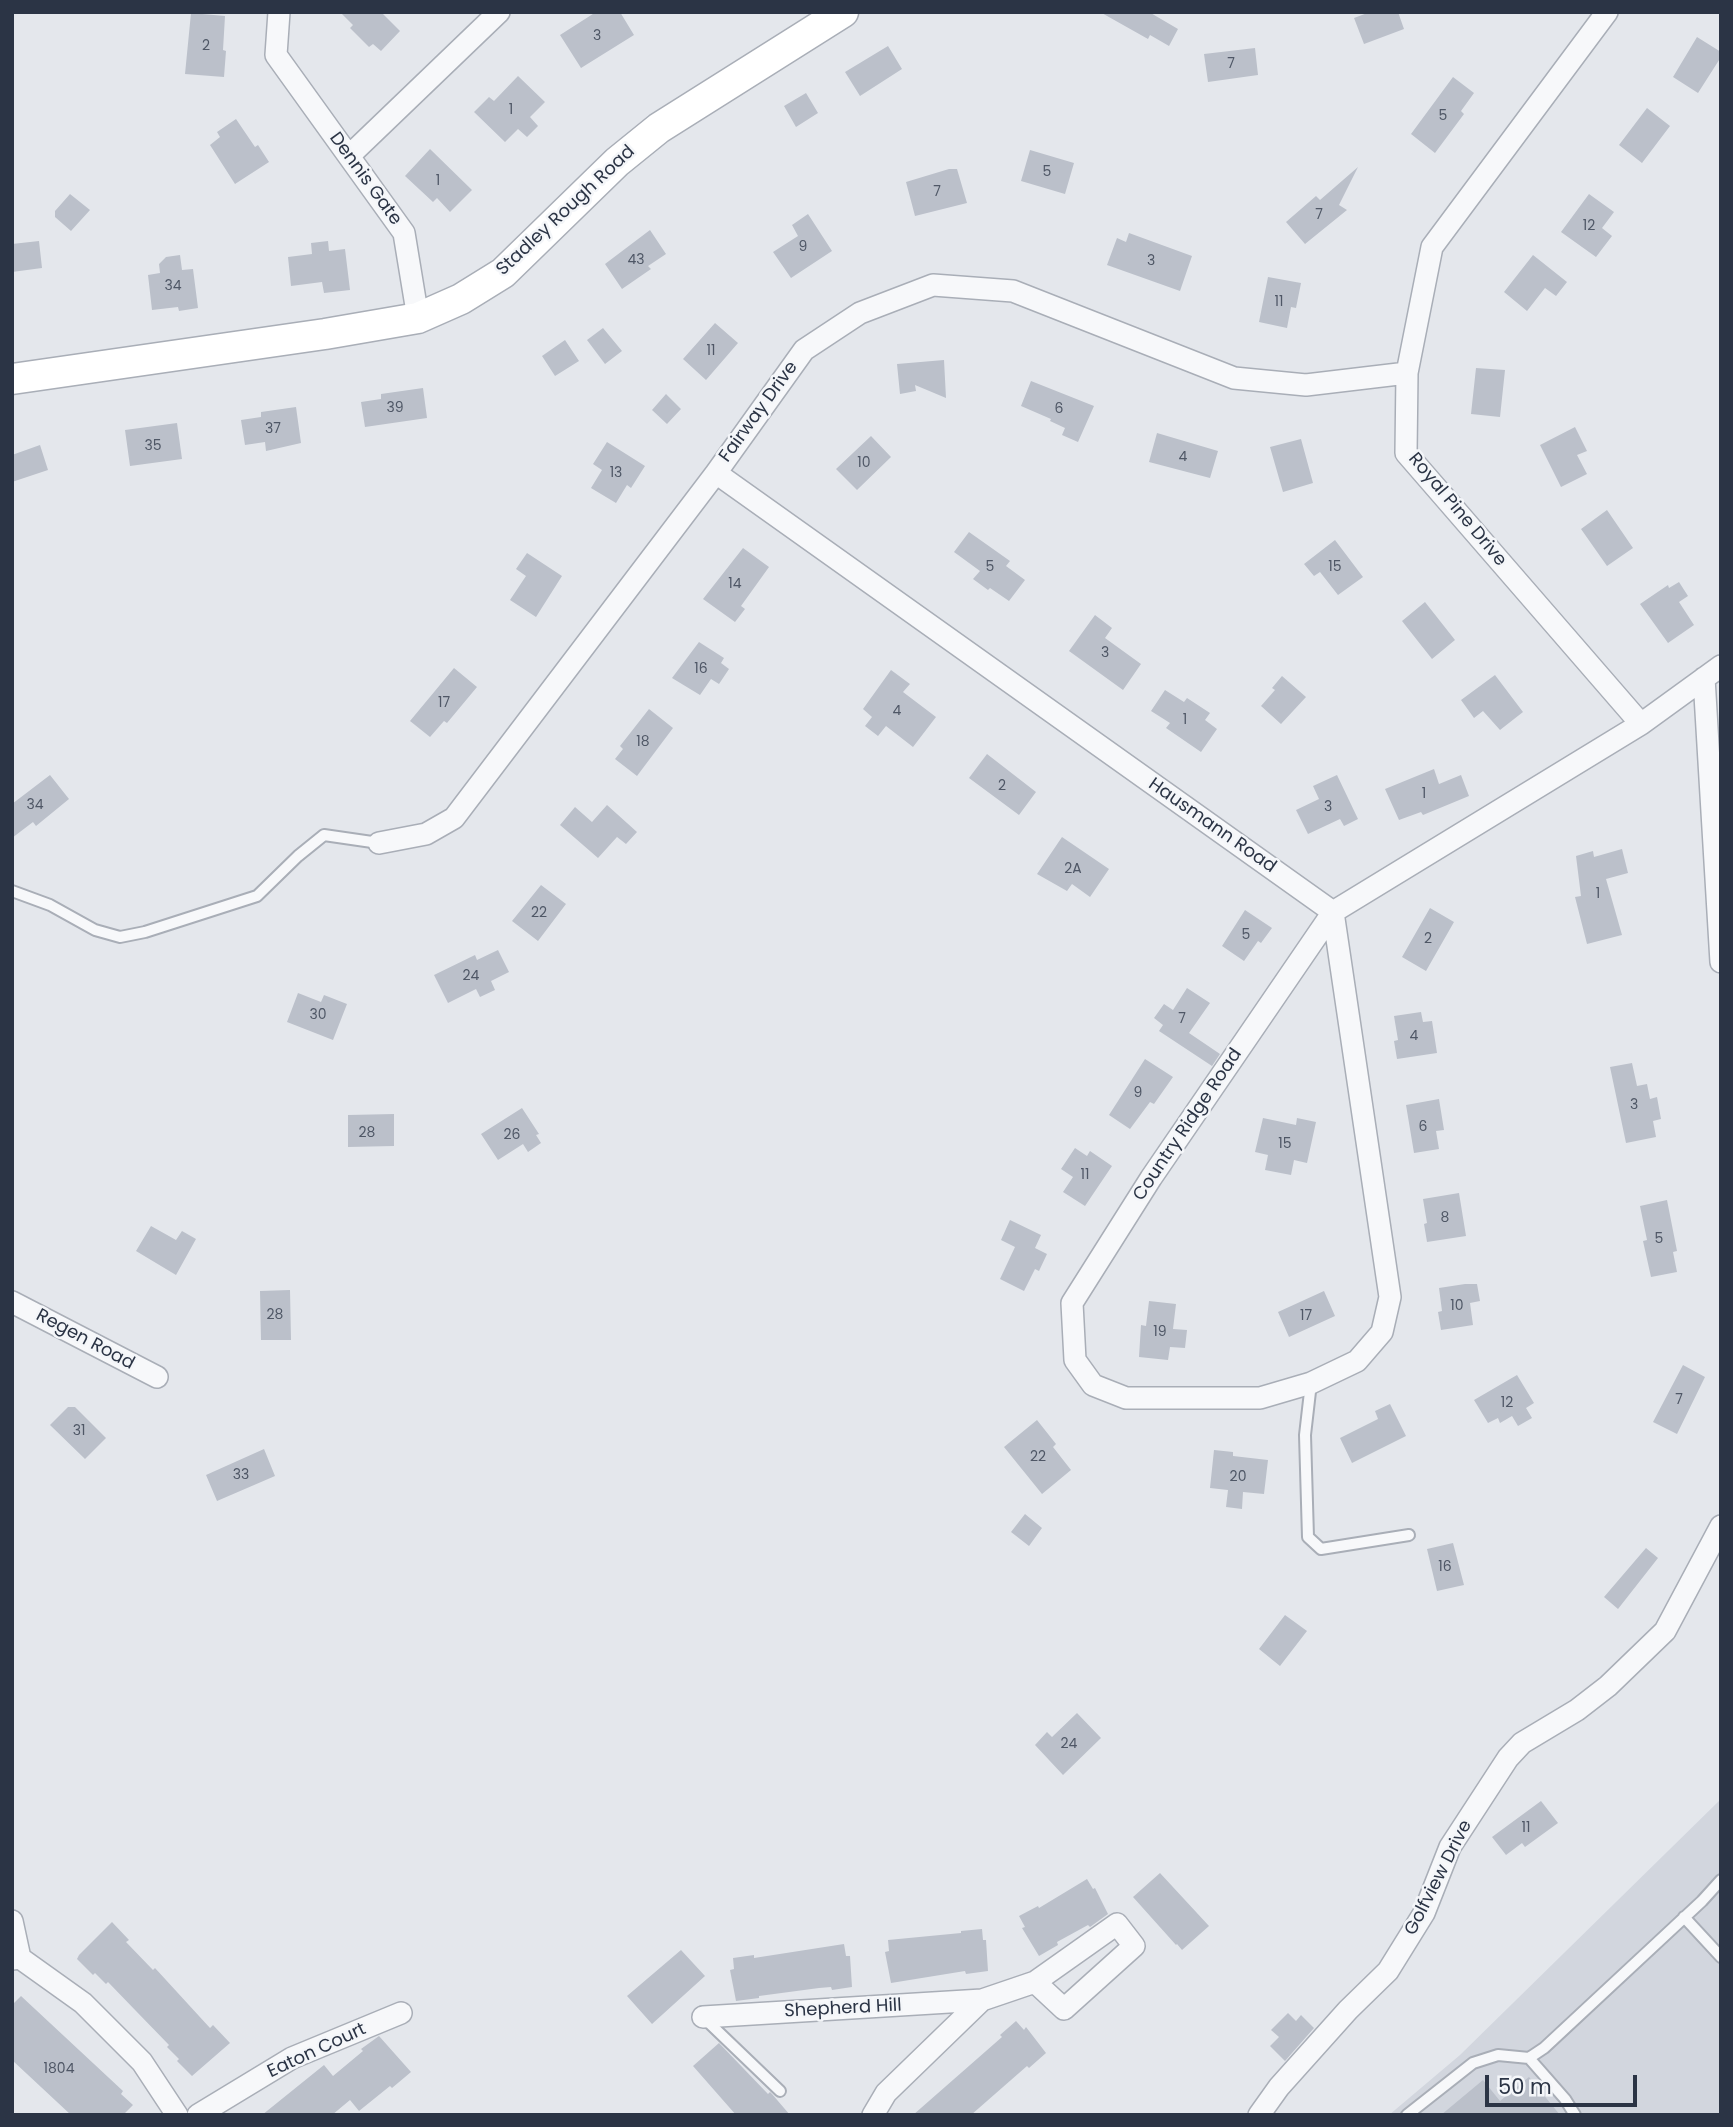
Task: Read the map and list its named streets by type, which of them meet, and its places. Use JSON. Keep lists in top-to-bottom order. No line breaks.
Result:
{"streets":{"main road":["Stadley Rough Road"],"street":["Dennis Gate","Fairway Drive","Royal Pine Drive","Hausmann Road","Country Ridge Road","Regen Road","Golfview Drive","Shepherd Hill","Eaton Court"]},"crossings":[["Dennis Gate","Stadley Rough Road"],["Fairway Drive","Royal Pine Drive"],["Fairway Drive","Hausmann Road"],["Hausmann Road","Country Ridge Road"]],"house_numbers":["3","2","7","1","5","5","1","7","7","12","9","43","3","34","11","11","39","6","37","35","4","10","13","5","15","14","3","16","17","4","1","18","2","1","34","3","2A","1","22","5","2","24","30","7","4","9","3","6","28","26","15","11","8","5","10","28","17","19","7","12","31","22","33","20","16","24","11","1804"],"scale_bar":"50 m"}
